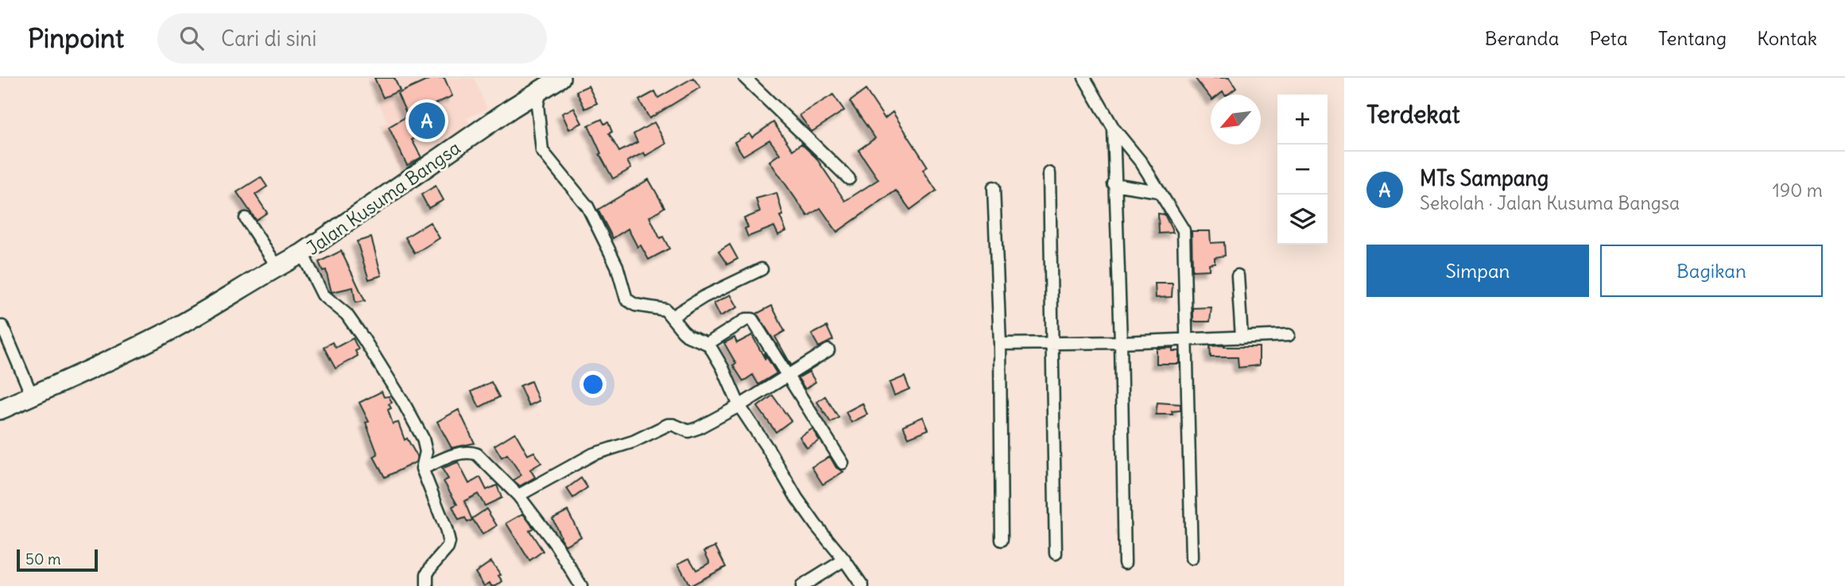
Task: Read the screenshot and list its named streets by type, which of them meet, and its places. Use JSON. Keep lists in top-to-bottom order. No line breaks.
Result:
{"streets":{"main road":["Jalan Kusuma Bangsa"]},"scale_bar":"50 m","north":"bottom left","page":{"header":"Pinpoint","search":"Cari di sini","nav":["Beranda","Peta","Tentang","Kontak"],"heading":"Terdekat","map_buttons":["+","−"],"pins":"A","list":[{"mark":"A","name":"MTs Sampang","note":"Sekolah · Jalan Kusuma Bangsa","value":"190 m"}],"buttons":["Simpan","Bagikan"],"scale":"50 m"}}
